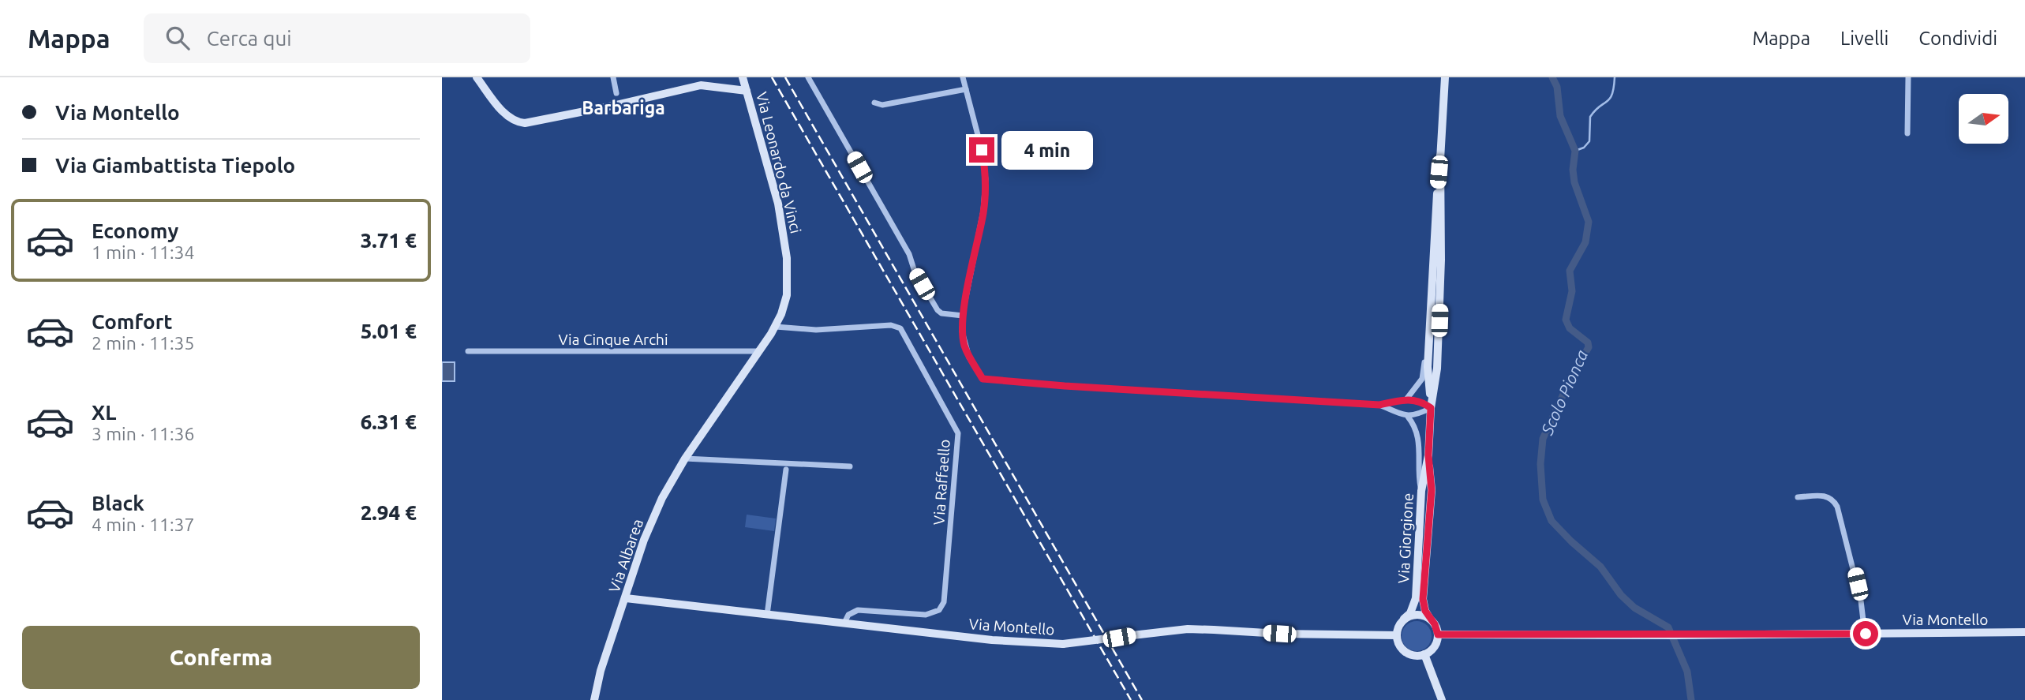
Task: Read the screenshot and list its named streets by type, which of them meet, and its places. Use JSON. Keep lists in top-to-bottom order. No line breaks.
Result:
{"streets":{"street":["Via Leonardo da Vinci","Via Cinque Archi","Via Raffaello","Via Giorgione","Via Albarea","Via Montello"]},"crossings":[["Via Leonardo da Vinci","Via Cinque Archi"],["Via Leonardo da Vinci","Via Raffaello"],["Via Leonardo da Vinci","Via Albarea"],["Via Raffaello","Via Montello"],["Via Giorgione","Via Montello"],["Via Albarea","Via Montello"]],"districts":["Barbariga"],"water":["Scolo Pionca"],"north":"right","page":{"header":"Mappa","search":"Cerca qui","nav":["Mappa","Livelli","Condividi"],"banner":["Via Montello","Via Giambattista Tiepolo"],"bubble":"4 min","list":[{"name":"Economy","note":"1 min · 11:34","value":"3.71 €"},{"name":"Comfort","note":"2 min · 11:35","value":"5.01 €"},{"name":"XL","note":"3 min · 11:36","value":"6.31 €"},{"name":"Black","note":"4 min · 11:37","value":"2.94 €"}],"buttons":"Conferma"}}
